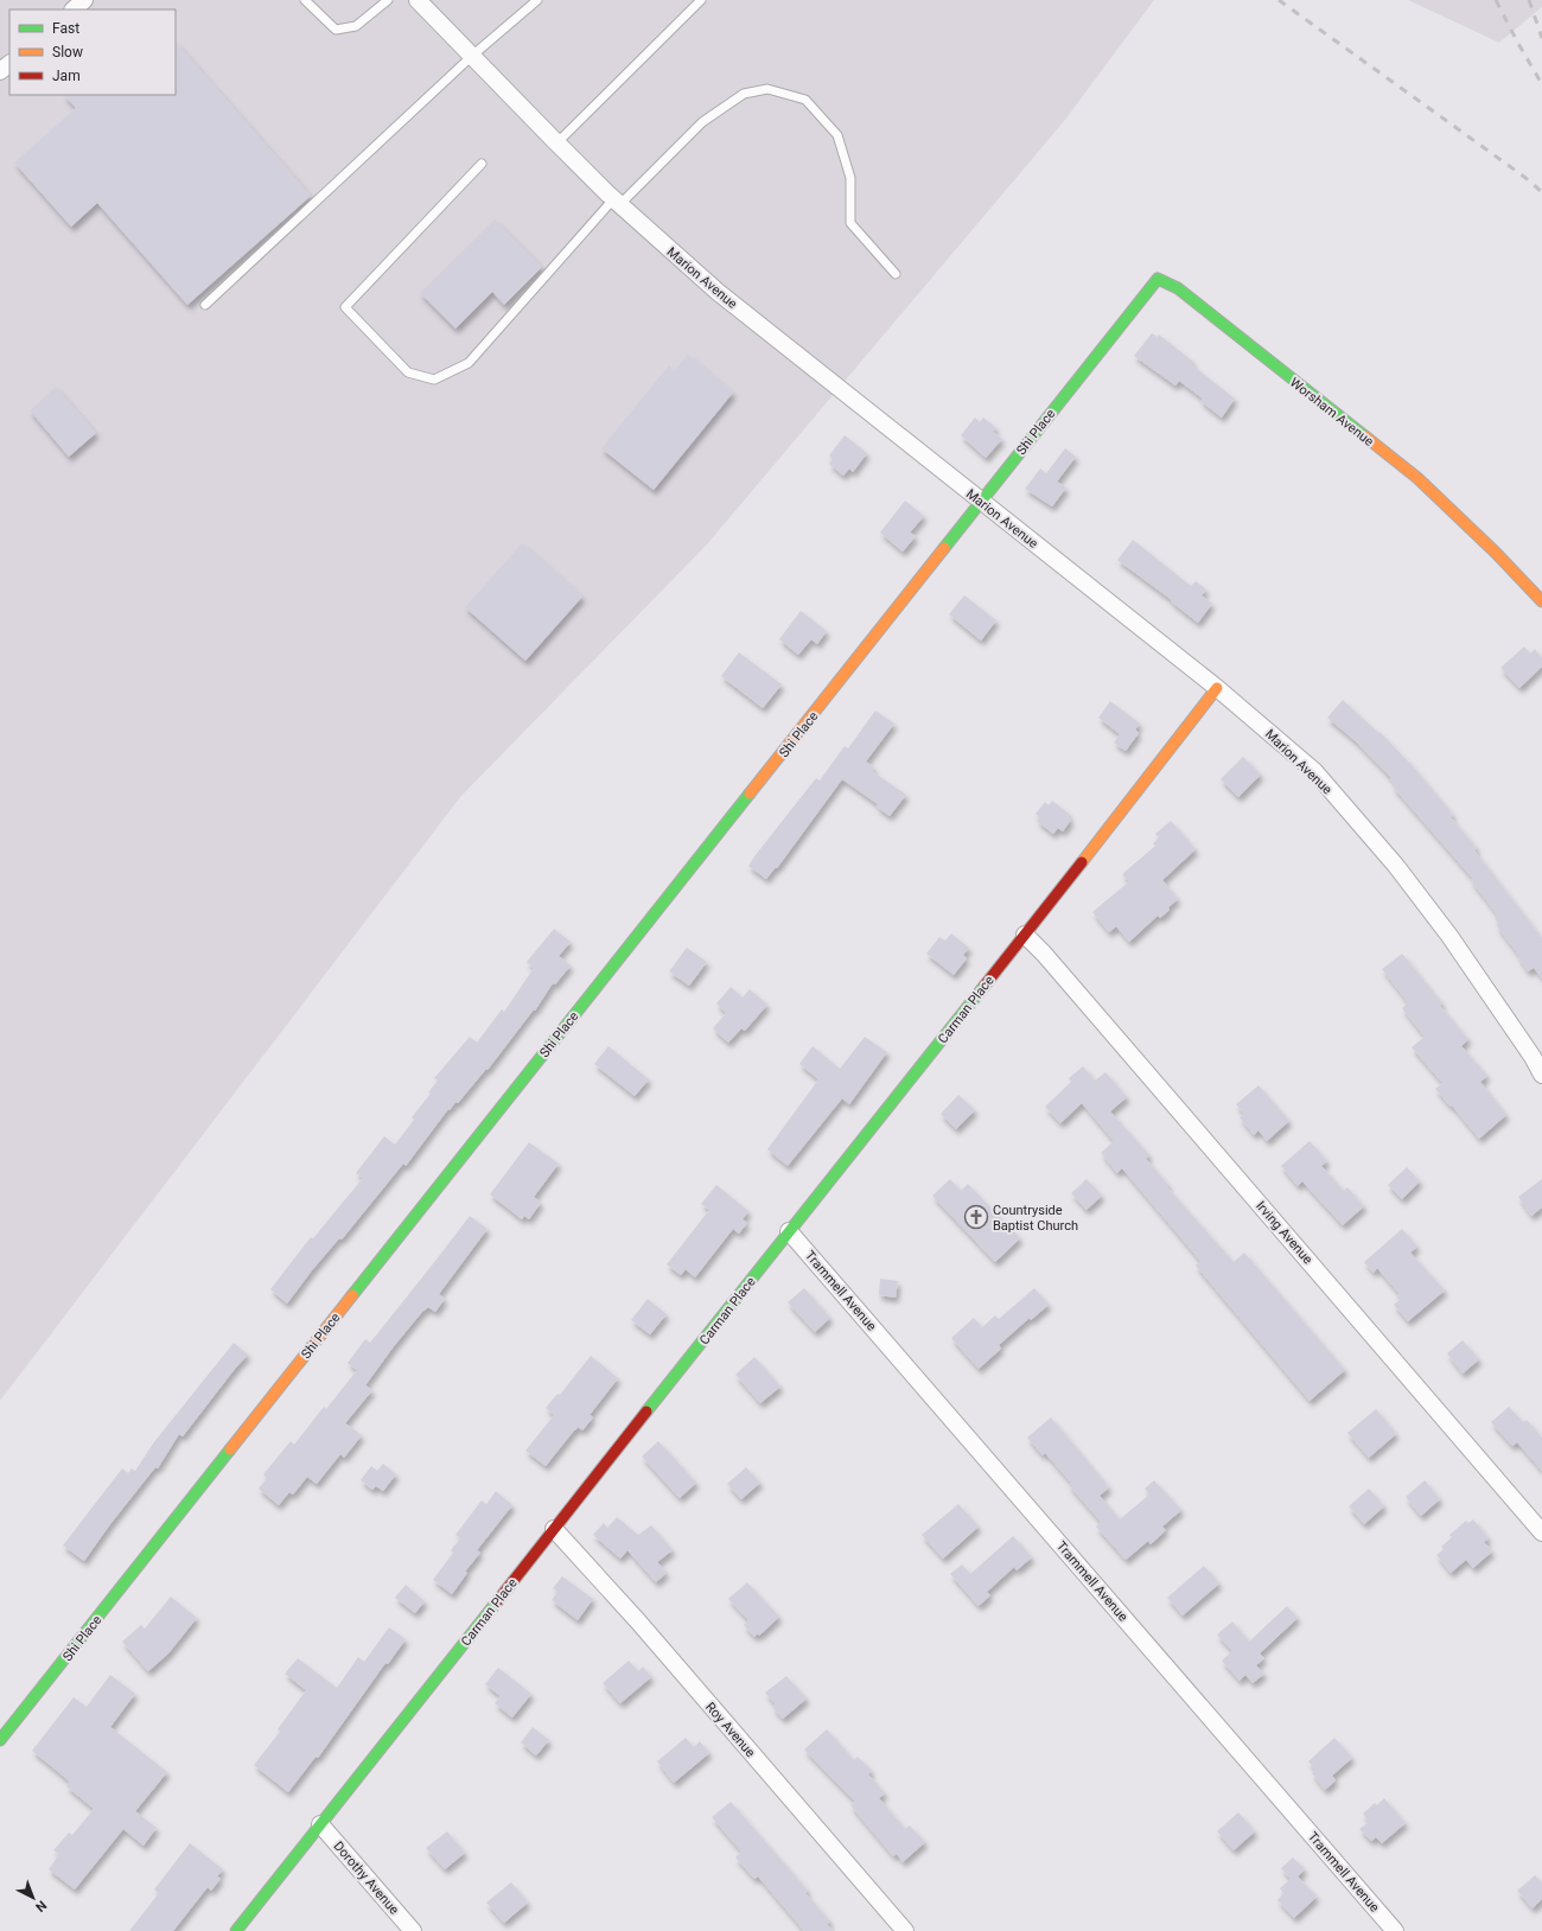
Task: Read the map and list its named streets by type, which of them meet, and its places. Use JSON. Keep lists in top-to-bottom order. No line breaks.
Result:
{"streets":{"street":["Marion Avenue","Worsham Avenue","Shi Place","Carman Place","Irving Avenue","Trammell Avenue","Roy Avenue","Dorothy Avenue"]},"crossings":[["Marion Avenue","Shi Place"],["Marion Avenue","Carman Place"],["Worsham Avenue","Shi Place"],["Carman Place","Irving Avenue"],["Carman Place","Trammell Avenue"],["Carman Place","Roy Avenue"],["Carman Place","Dorothy Avenue"]],"places":{"church":["Countryside Baptist Church"]},"legend":["Fast","Slow","Jam"],"north":"bottom right"}
